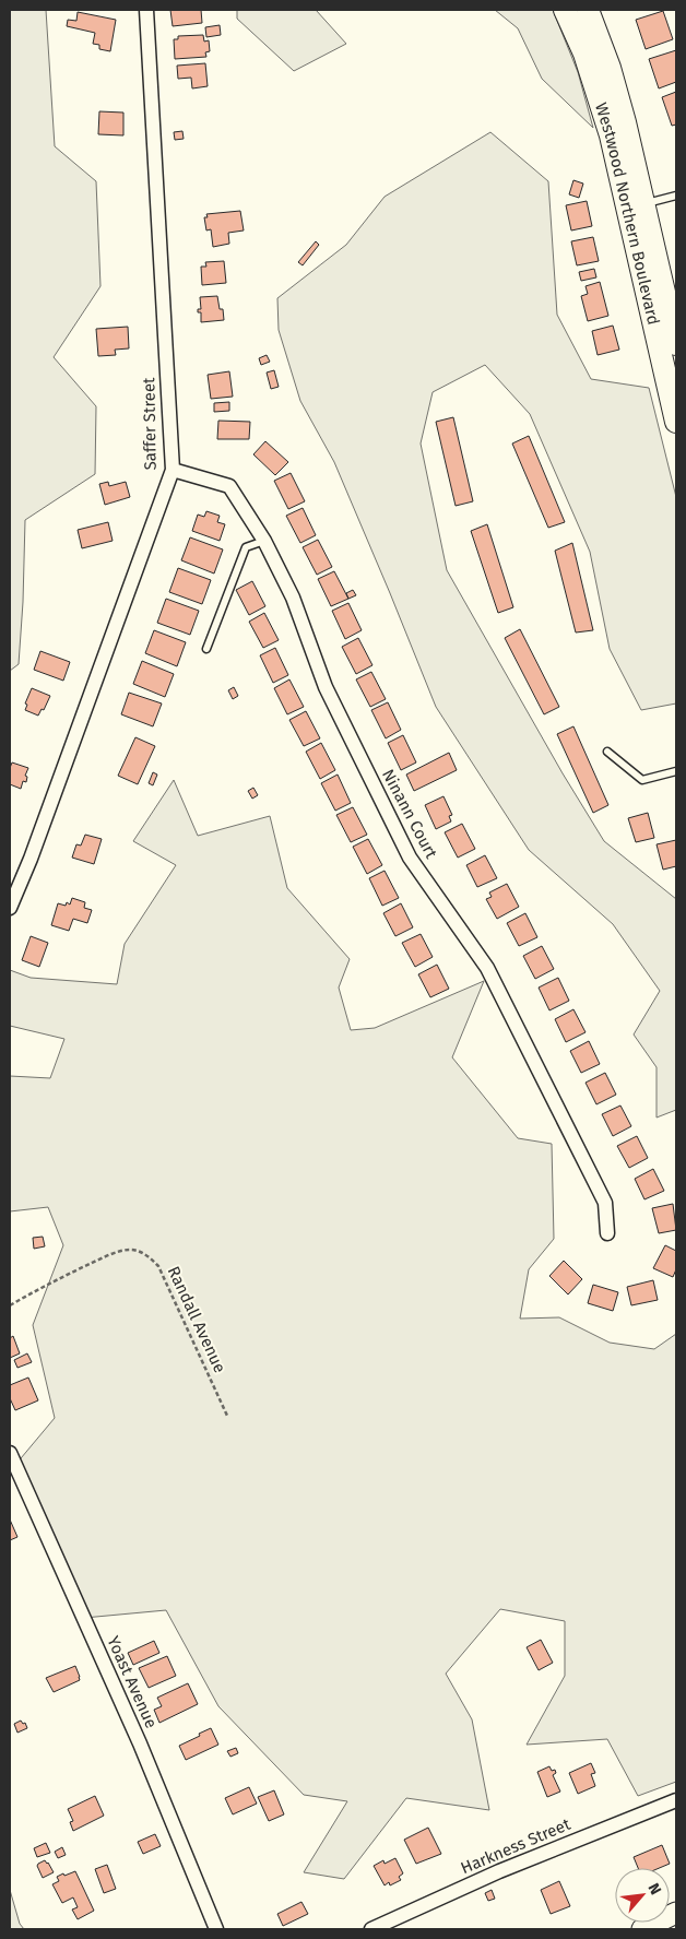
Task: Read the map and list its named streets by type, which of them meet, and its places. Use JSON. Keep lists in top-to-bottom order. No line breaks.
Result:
{"streets":{"main road":["Westwood Northern Boulevard"],"street":["Saffer Street","Ninann Court","Yoast Avenue","Harkness Street"],"path":["Randall Avenue"]},"crossings":[["Saffer Street","Ninann Court"]],"north":"top right"}
